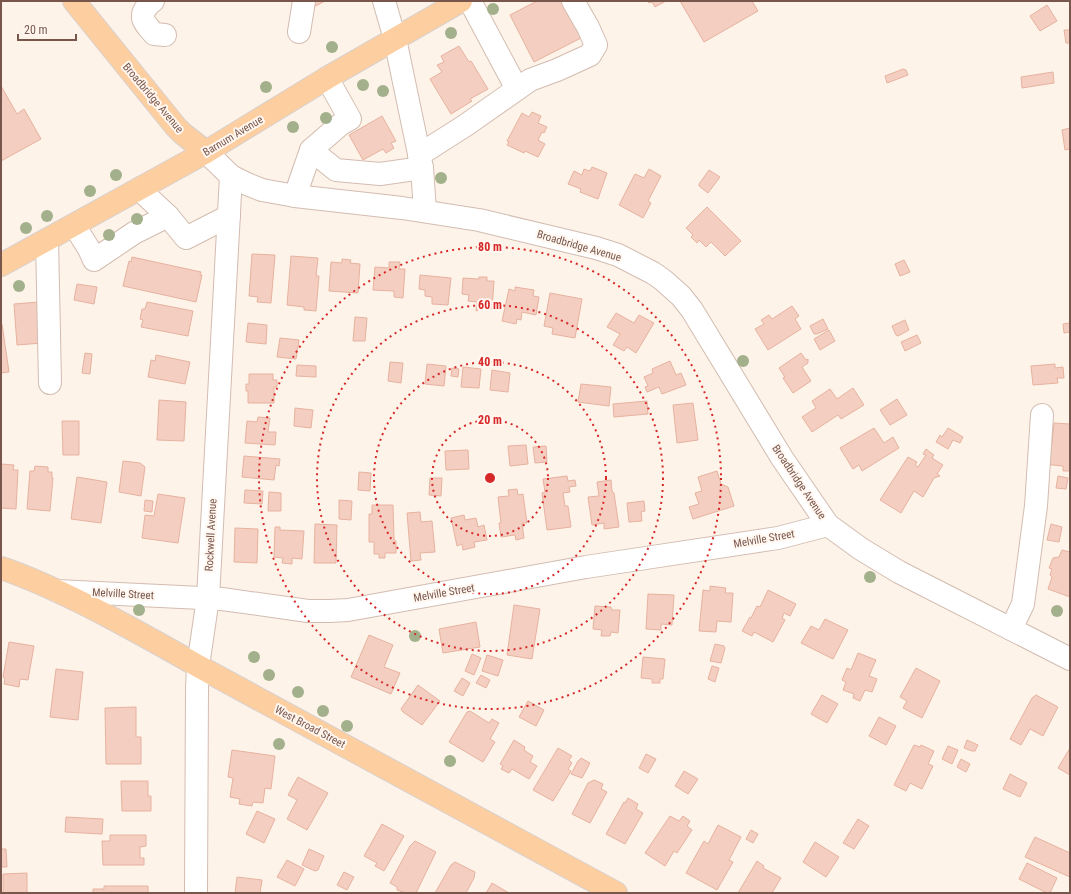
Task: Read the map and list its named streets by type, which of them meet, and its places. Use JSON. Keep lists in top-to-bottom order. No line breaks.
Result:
{"streets":{"main road":["Broadbridge Avenue","Barnum Avenue","West Broad Street"],"street":["Rockwell Avenue","Melville Street"]},"crossings":[["Broadbridge Avenue","Barnum Avenue"],["Broadbridge Avenue","Rockwell Avenue"],["Broadbridge Avenue","Melville Street"],["Rockwell Avenue","Melville Street"],["Rockwell Avenue","West Broad Street"],["Melville Street","West Broad Street"]],"scale_bar":"20 m","rings":["80 m","60 m","40 m","20 m"]}
